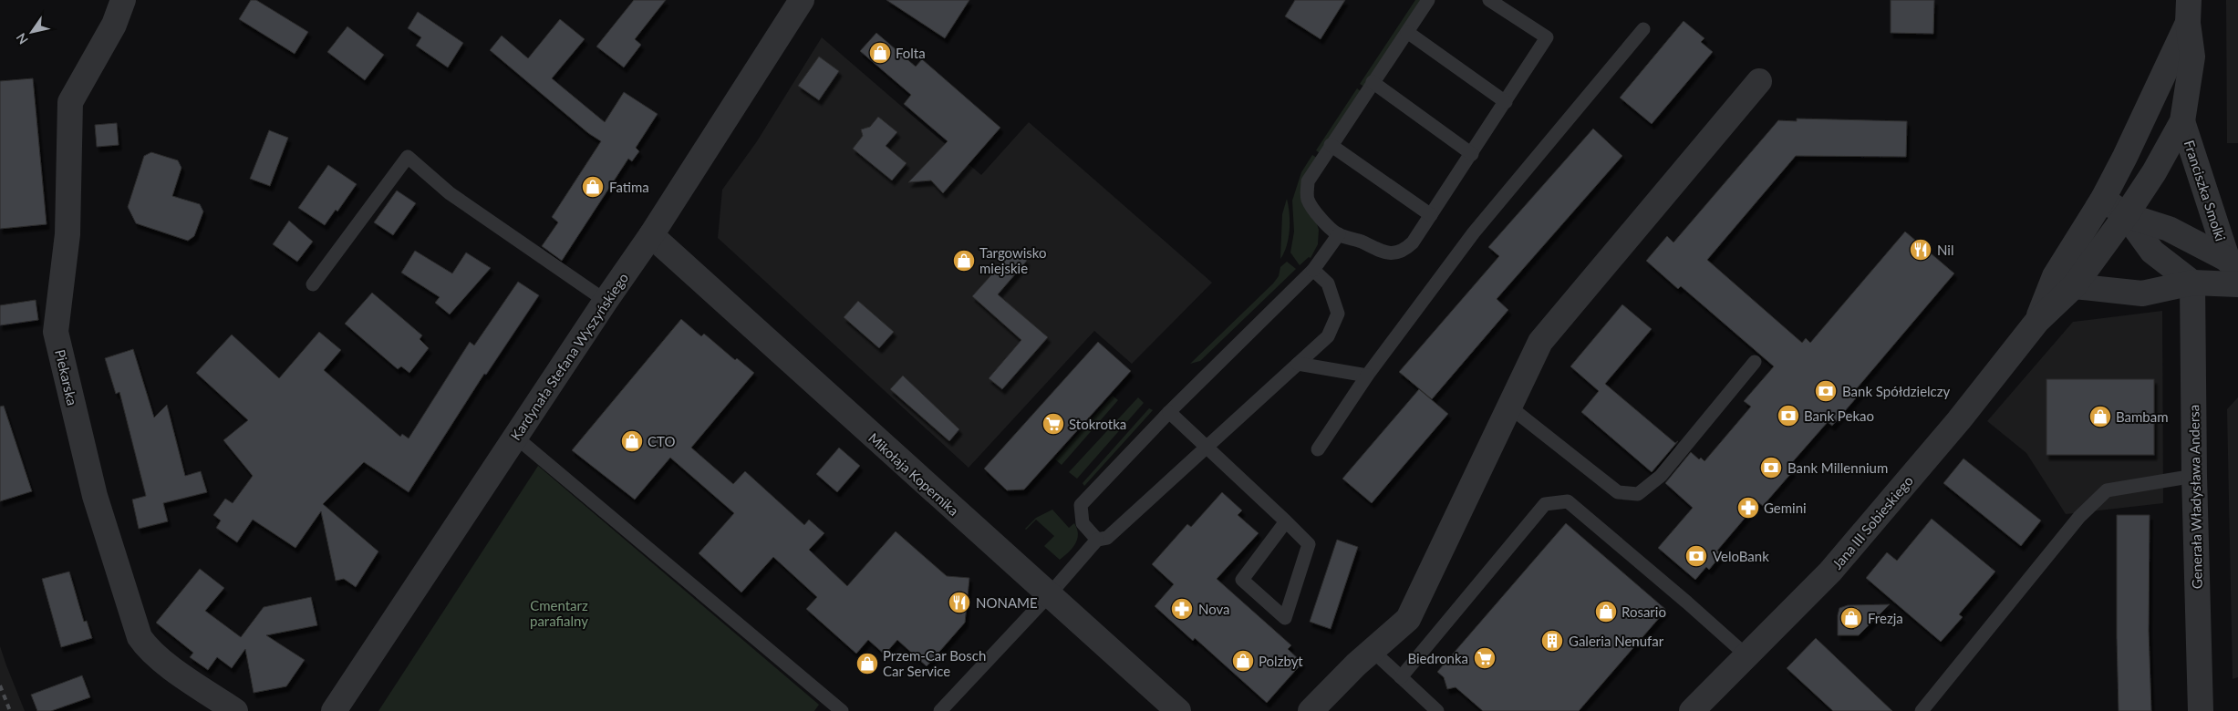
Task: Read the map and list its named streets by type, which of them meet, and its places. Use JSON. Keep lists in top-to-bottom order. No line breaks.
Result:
{"streets":{"street":["Franciszka Smolki","Kardynała Stefana Wyszyńskiego","Piekarska","Mikołaja Kopernika","Generała Władysława Andersa","Jana III Sobieskiego"]},"crossings":[["Franciszka Smolki","Generała Władysława Andersa"],["Franciszka Smolki","Jana III Sobieskiego"],["Kardynała Stefana Wyszyńskiego","Mikołaja Kopernika"]],"parks":["Cmentarz parafialny"],"places":{"shop":["Folta","Fatima","Targowisko miejskie","Bambam","CTO","Rosario","Frezja","Polzbyt","Przem-Car Bosch Car Service"],"restaurant":["Nil","NONAME"],"bank":["Bank Spółdzielczy","Bank Pekao","Bank Millennium","VeloBank"],"supermarket":["Stokrotka","Biedronka"],"pharmacy":["Gemini","Nova"],"building":["Galeria Nenufar"]},"north":"bottom left"}
